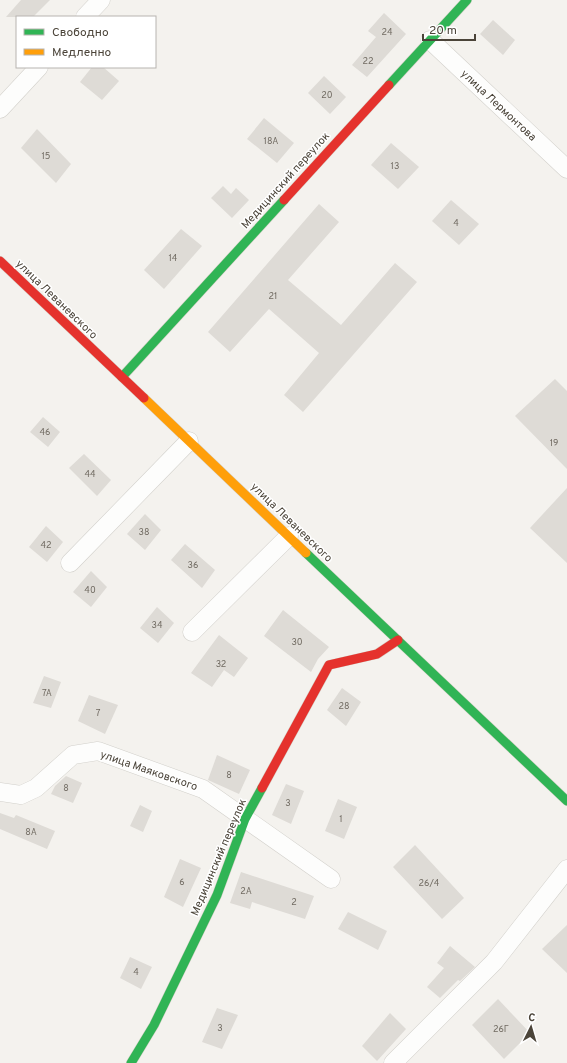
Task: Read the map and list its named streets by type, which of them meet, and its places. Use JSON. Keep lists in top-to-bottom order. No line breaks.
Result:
{"streets":{"street":["улица Лермонтова","Медицинский переулок","улица Леваневского","улица Маяковского"]},"crossings":[["улица Лермонтова","Медицинский переулок"],["Медицинский переулок","улица Леваневского"],["Медицинский переулок","улица Маяковского"]],"house_numbers":["24","22","20","18А","15","13","4","14","21","46","19","44","38","42","36","40","34","30","32","7А","28","7","8","8","3","1","8А","6","26/4","2А","2","4","3","26Г"],"legend":["Свободно","Медленно"],"scale_bar":"20 m","north":"top"}
